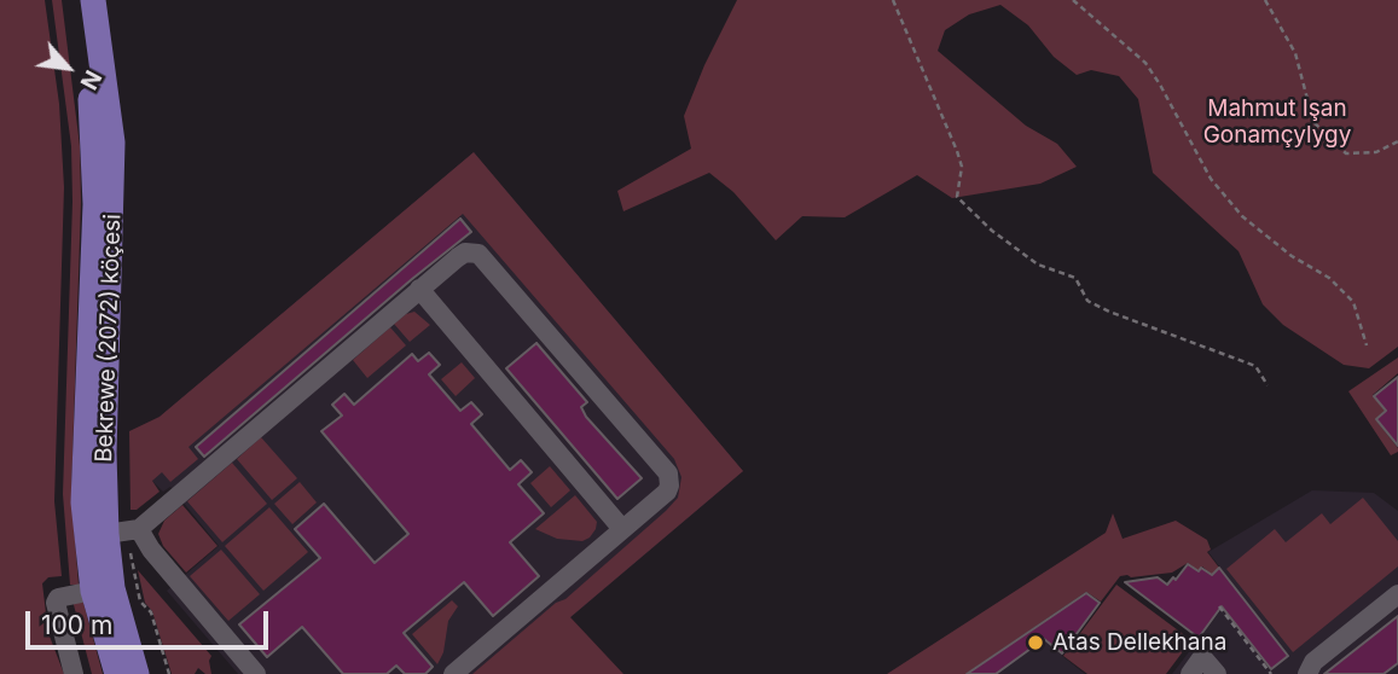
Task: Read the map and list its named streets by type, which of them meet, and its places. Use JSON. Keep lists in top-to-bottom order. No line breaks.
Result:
{"streets":{"main road":["Bekrewe (2072) köçesi"]},"parks":["Mahmut Işan Gonamçylygy"],"places":["Atas Dellekhana"],"scale_bar":"100 m","north":"bottom right"}
